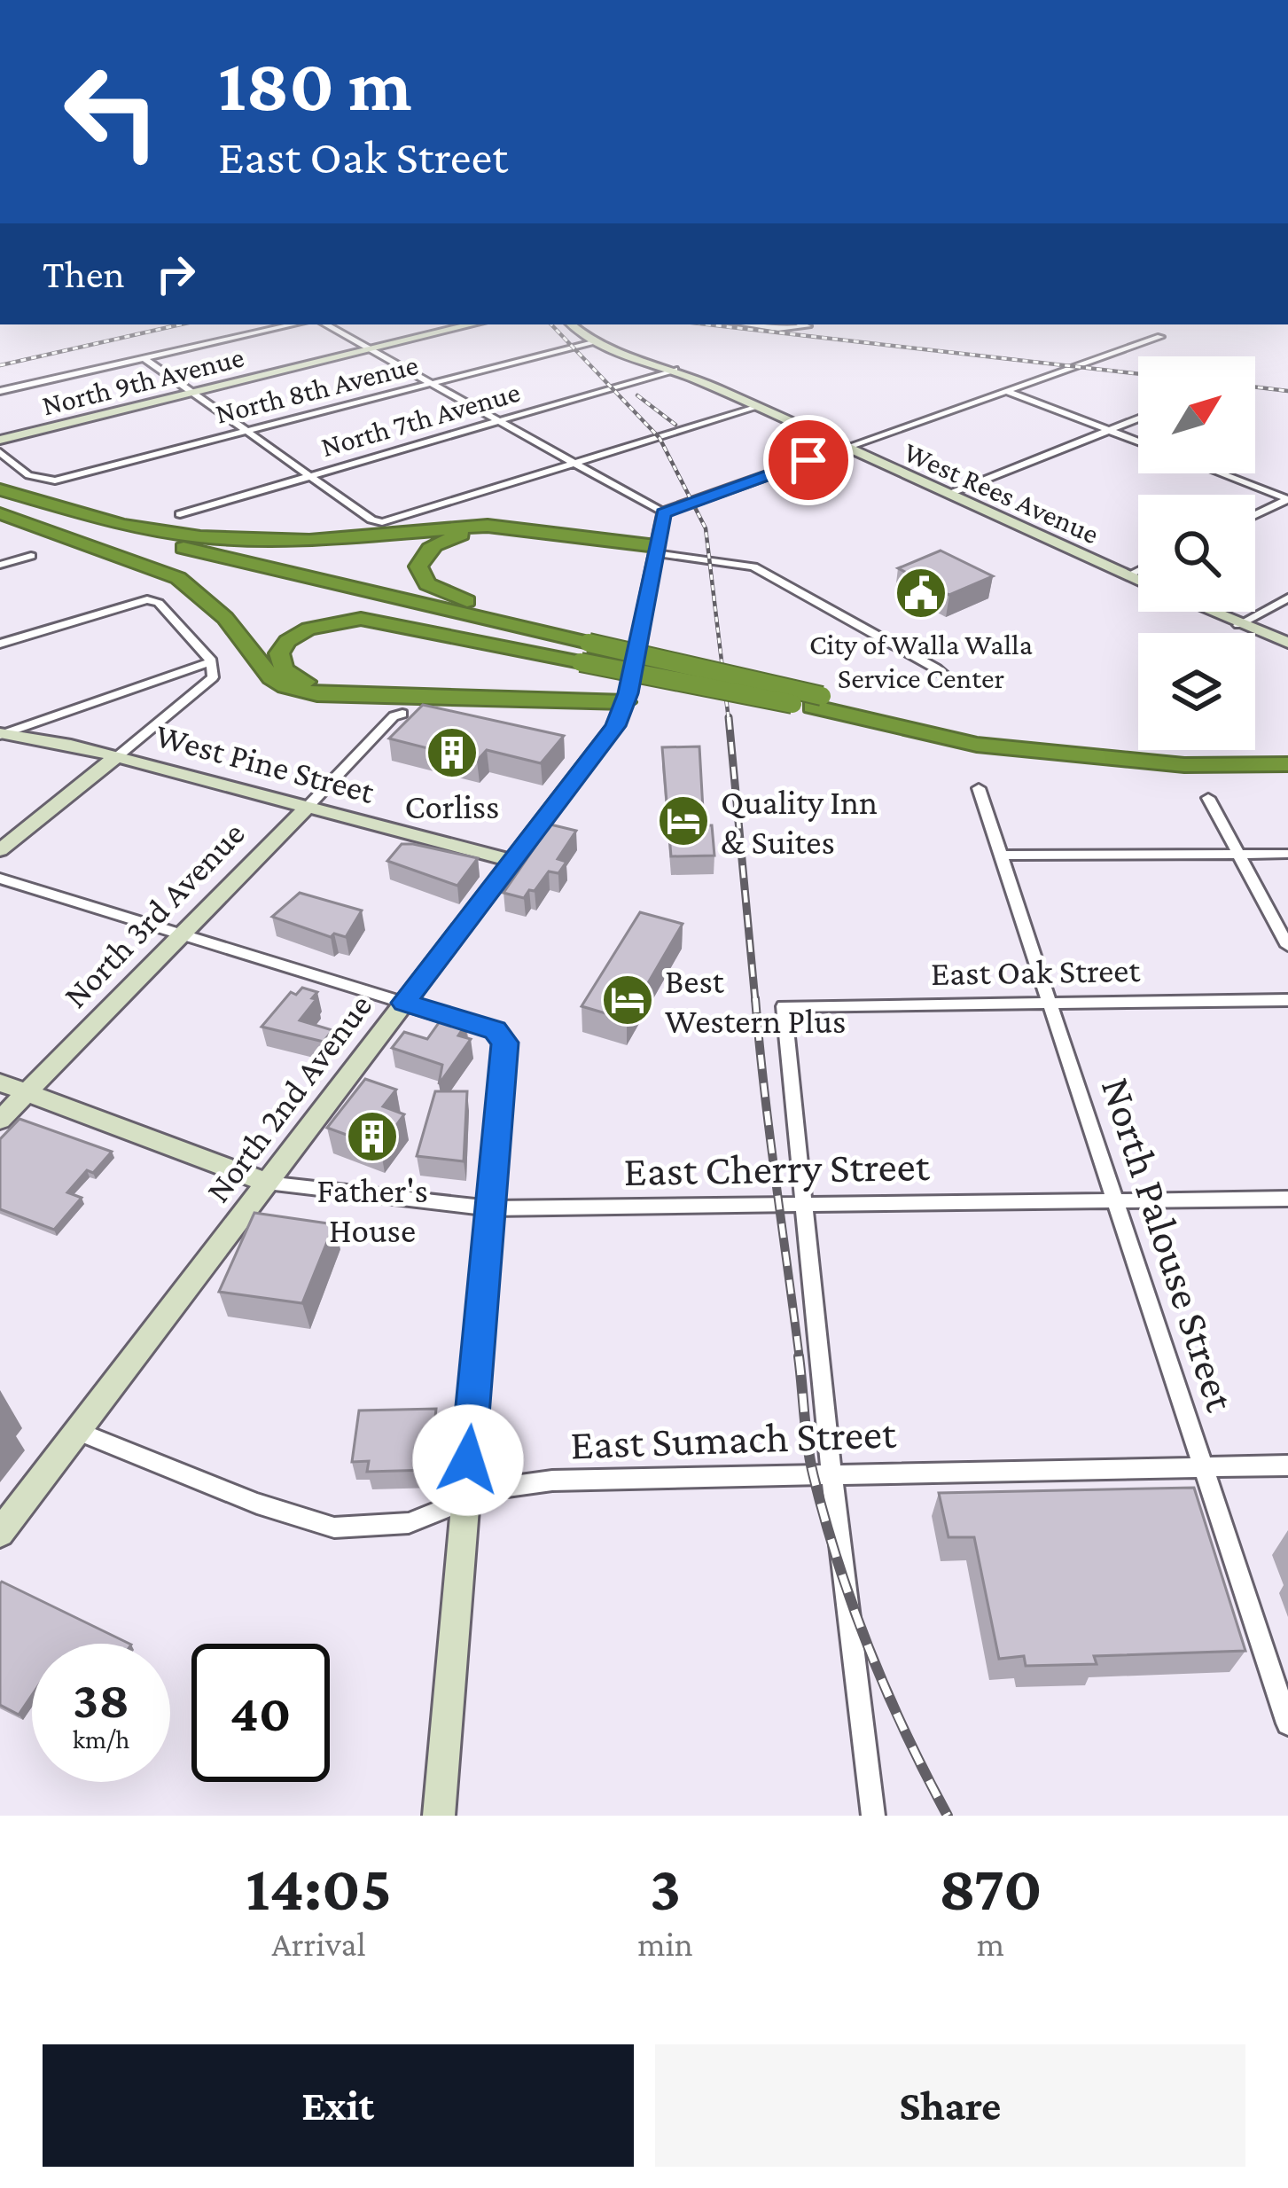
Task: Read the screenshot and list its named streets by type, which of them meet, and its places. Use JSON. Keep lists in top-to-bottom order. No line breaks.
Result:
{"streets":{"street":["North 9th Avenue","North 8th Avenue","North 7th Avenue","West Rees Avenue","West Pine Street","North 3rd Avenue","East Oak Street","North 2nd Avenue","East Cherry Street","North Palouse Street","East Sumach Street"]},"crossings":[["North 8th Avenue","West Rees Avenue"],["North 7th Avenue","West Rees Avenue"],["West Pine Street","North 3rd Avenue"],["West Pine Street","North 2nd Avenue"],["East Oak Street","East Cherry Street"],["East Oak Street","North Palouse Street"],["North 2nd Avenue","East Cherry Street"],["North 2nd Avenue","East Sumach Street"],["East Cherry Street","North Palouse Street"],["North Palouse Street","East Sumach Street"]],"places":{"public building":["City of Walla Walla Service Center"],"building":["Corliss","Father's House"],"hotel":["Quality Inn & Suites","Best Western Plus"]},"north":"top right","page":{"turn":["180 m","East Oak Street"],"then":"Then","speed":"38 km/h","limit":"40","eta":["14:05","Arrival","3","min","870","m"],"buttons":["Exit","Share"]}}
